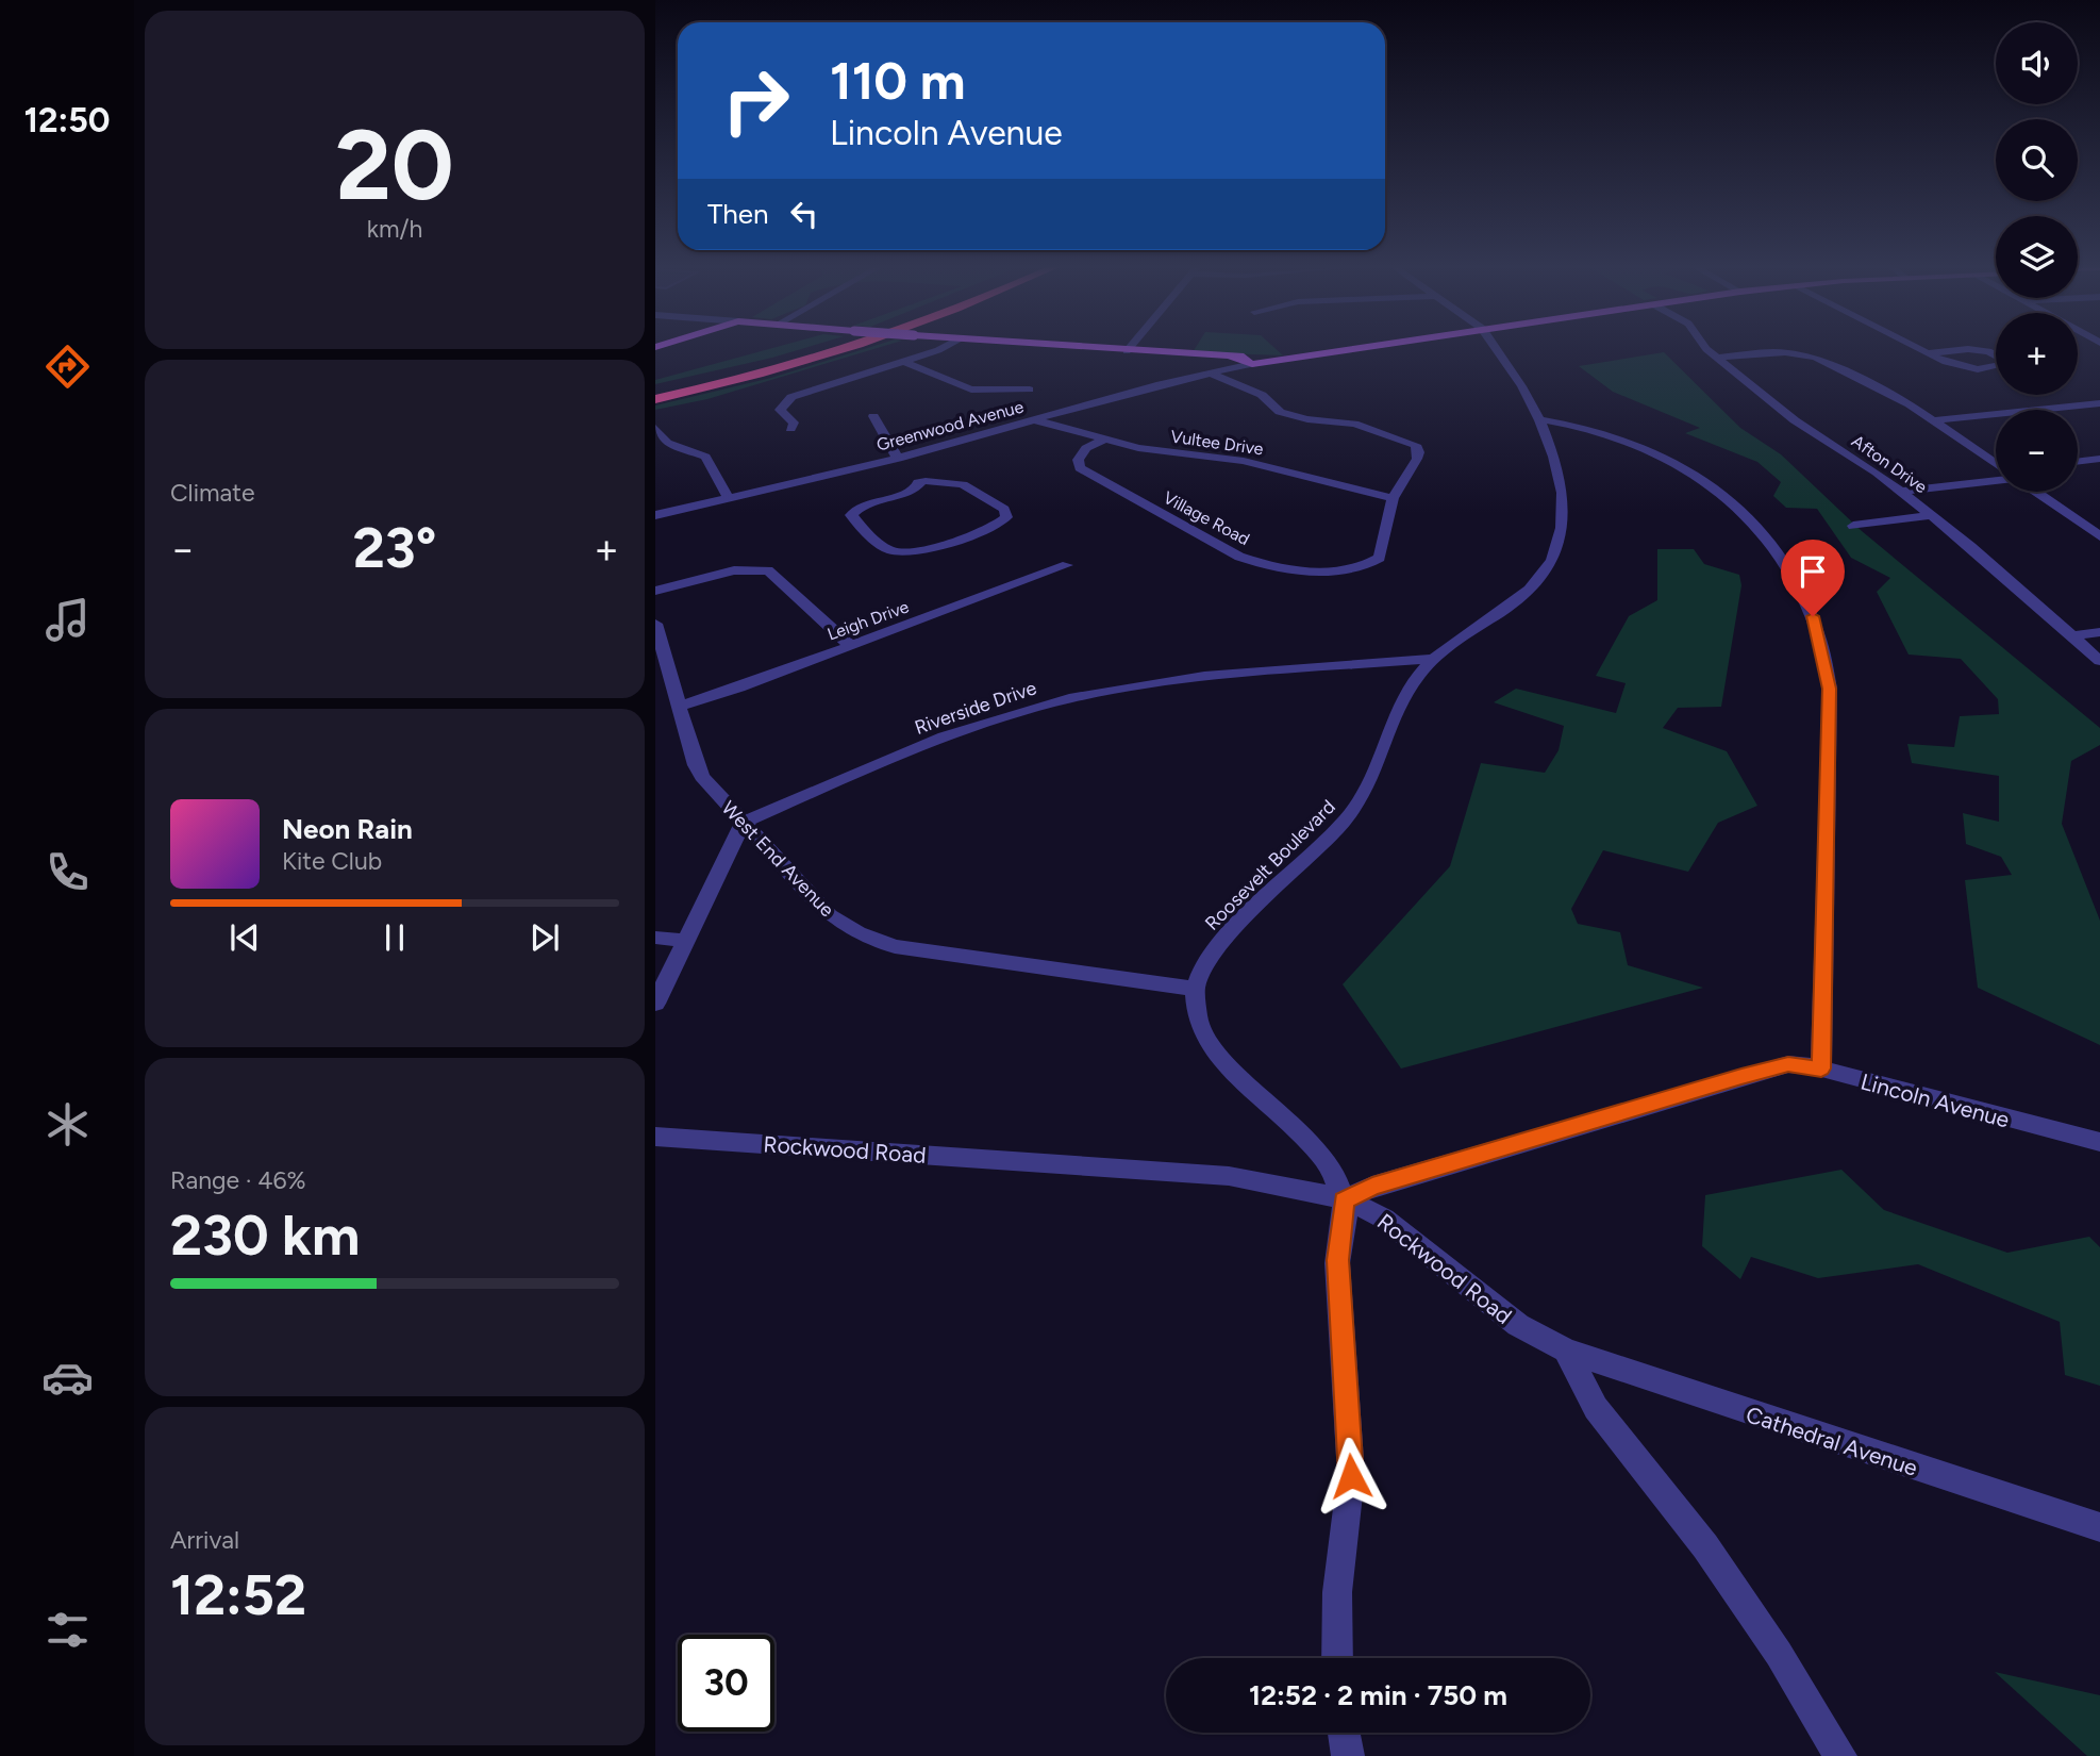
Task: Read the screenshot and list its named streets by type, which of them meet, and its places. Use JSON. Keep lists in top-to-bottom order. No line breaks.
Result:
{"streets":{"street":["Greenwood Avenue","Vultee Drive","Afton Drive","Village Road","Leigh Drive","Riverside Drive","West End Avenue","Roosevelt Boulevard","Lincoln Avenue","Rockwood Road","Cathedral Avenue"]},"crossings":[["Greenwood Avenue","Vultee Drive"],["Greenwood Avenue","Village Road"],["Vultee Drive","Village Road"],["Leigh Drive","West End Avenue"],["Riverside Drive","West End Avenue"],["Riverside Drive","Roosevelt Boulevard"],["West End Avenue","Roosevelt Boulevard"],["Lincoln Avenue","Rockwood Road"],["Rockwood Road","Cathedral Avenue"]],"page":{"tabs":"12:50","tile":[["20","km/h"],"Climate",["Range · 46%","230 km"],["Arrival","12:52"]],"map_buttons":["+","−"],"turn":["110 m","Lincoln Avenue"],"then":"Then","heat":["−","23°","+"],"song":["Neon Rain","Kite Club"],"limit":"30","trip":"12:52 · 2 min · 750 m"}}
